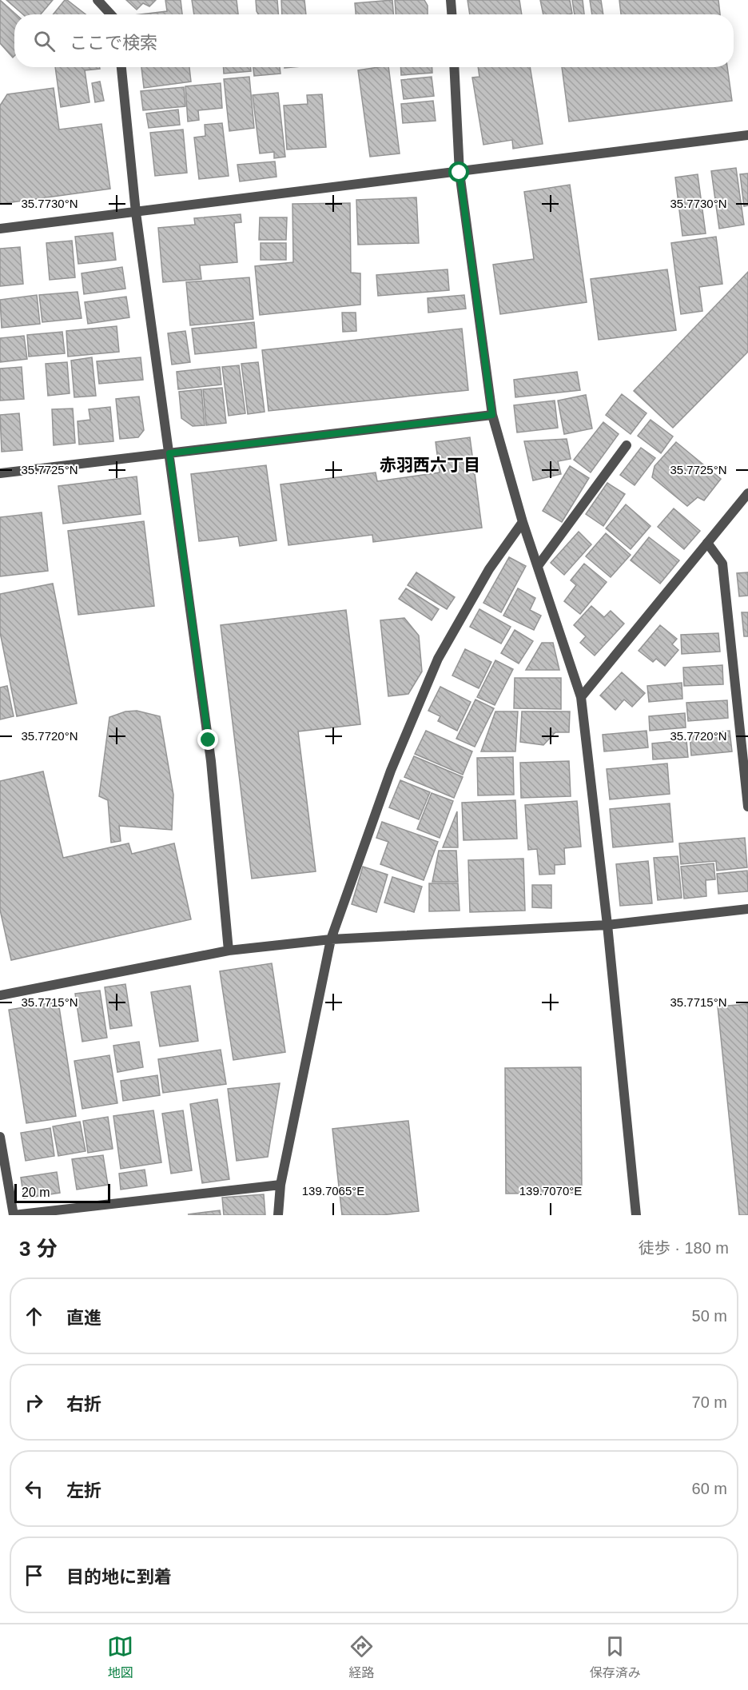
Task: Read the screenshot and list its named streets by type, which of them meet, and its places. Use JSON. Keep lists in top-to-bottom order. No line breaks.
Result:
{"districts":["赤羽西六丁目"],"scale_bar":"20 m","page":{"search":"ここで検索","scale":"20 m","heading":["3 分","徒歩 · 180 m"],"list":[["直進","50 m"],["右折","70 m"],["左折","60 m"],"目的地に到着"],"nav":["地図","経路","保存済み"]},"coordinates":["35.7730°N","35.7725°N","35.7720°N","35.7715°N","139.7065°E","139.7070°E"]}
